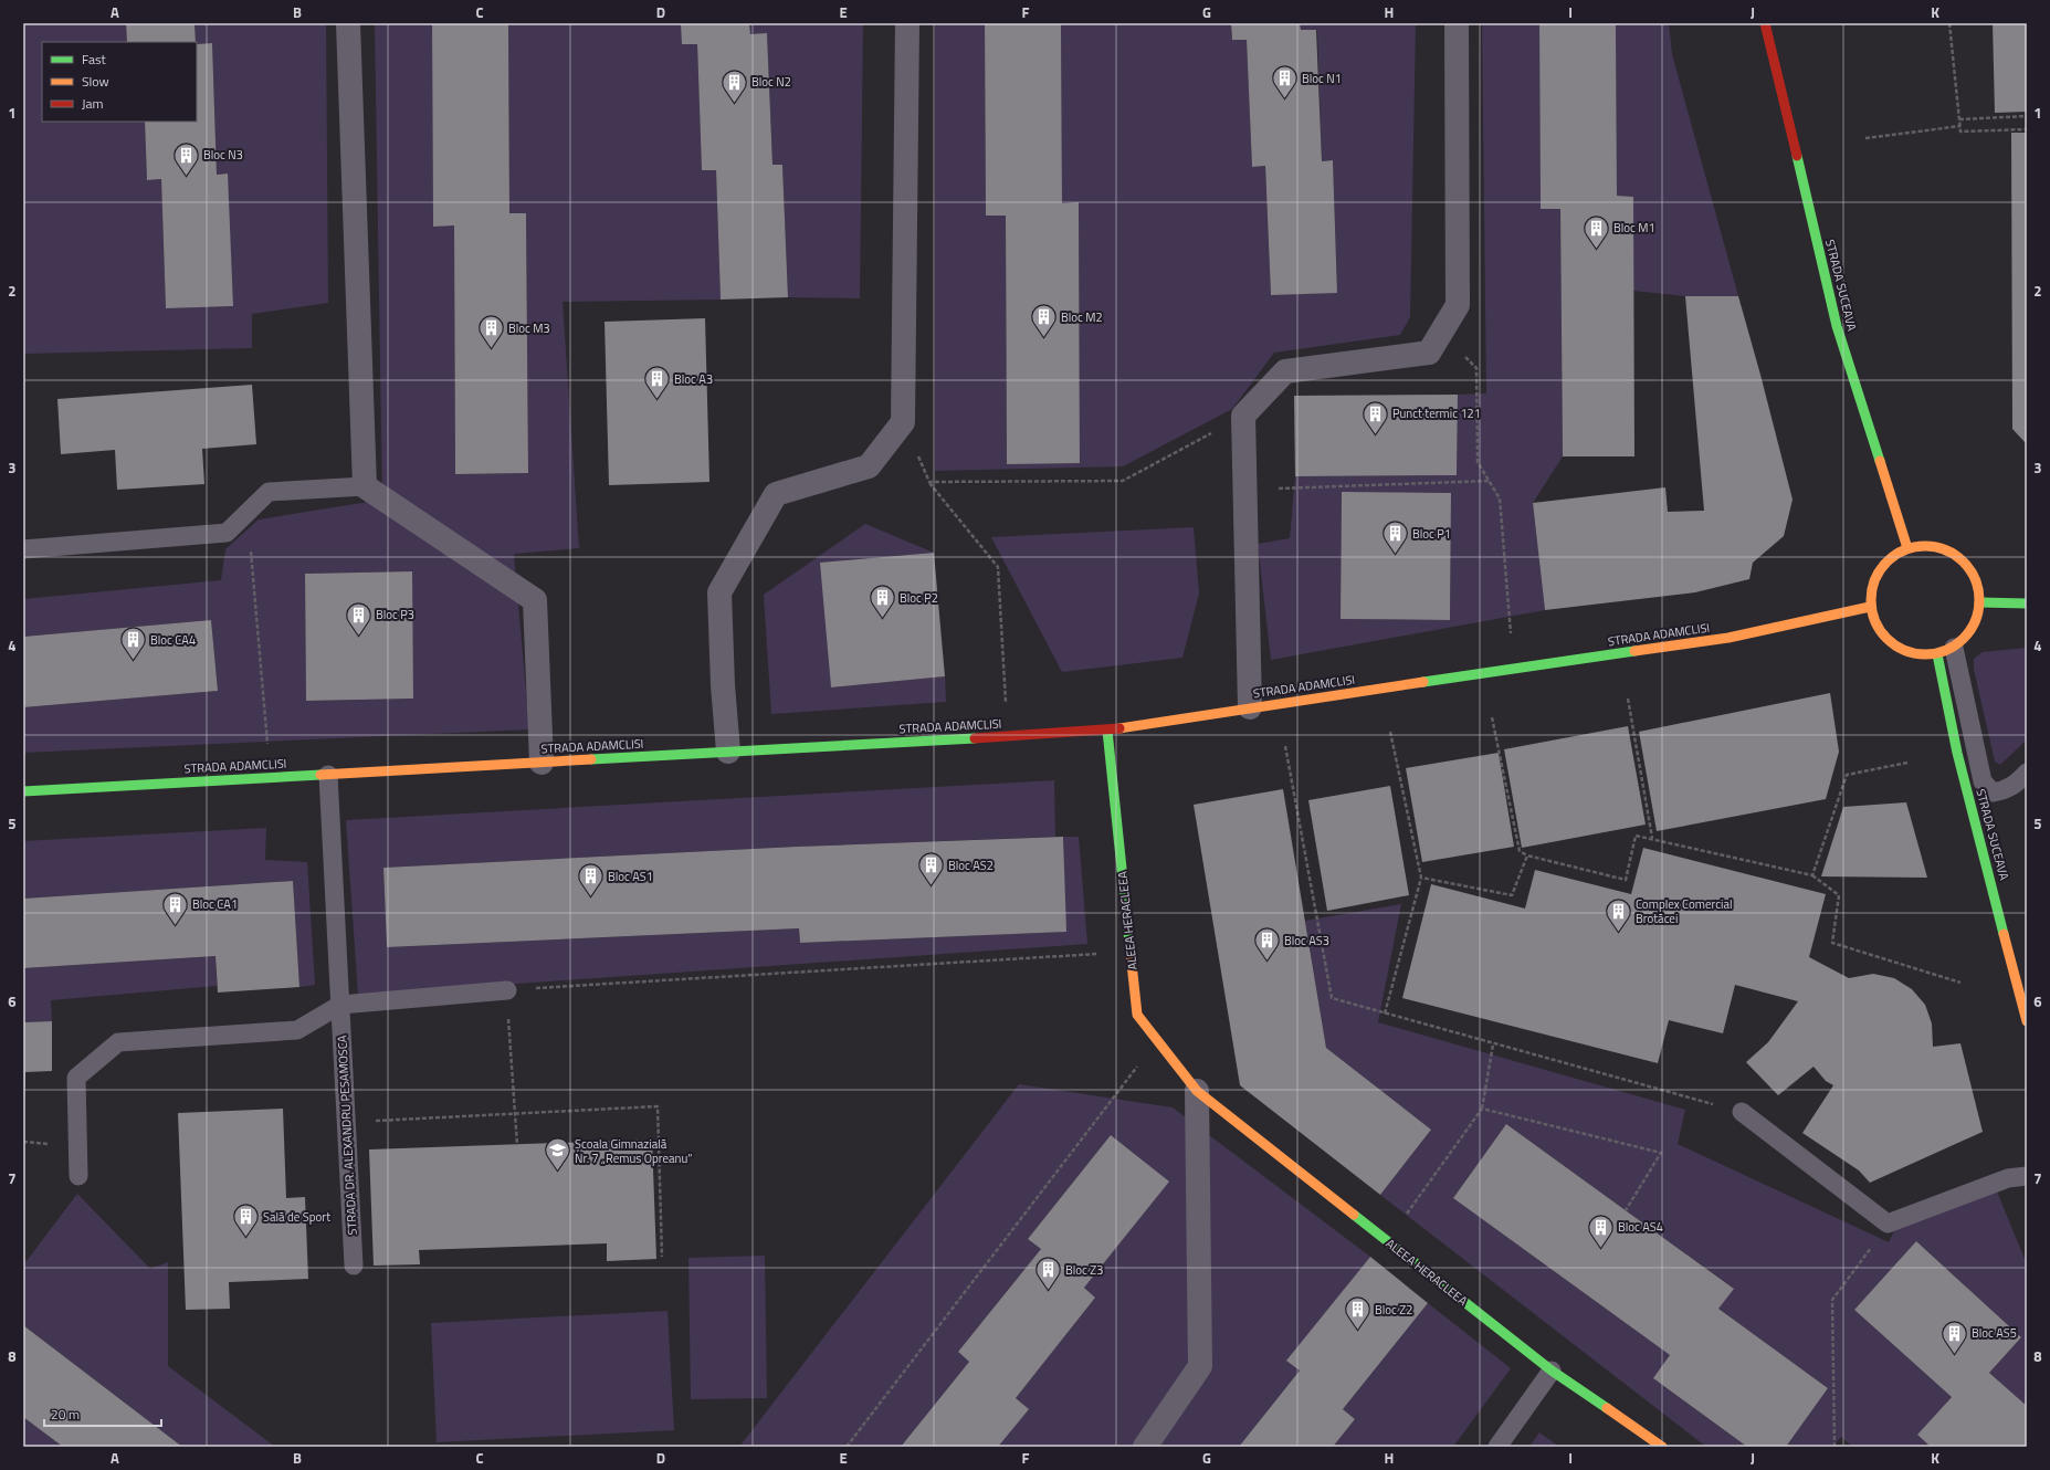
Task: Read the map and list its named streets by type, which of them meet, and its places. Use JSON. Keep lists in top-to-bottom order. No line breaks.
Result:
{"streets":{"street":["STRADA SUCEAVA","STRADA ADAMCLISI","ALEEA HERACLEEA"],"lane":["STRADA DR. ALEXANDRU PESAMOSCA"]},"crossings":[["STRADA SUCEAVA","STRADA ADAMCLISI"],["STRADA ADAMCLISI","ALEEA HERACLEEA"],["STRADA ADAMCLISI","STRADA DR. ALEXANDRU PESAMOSCA"]],"places":{"building":["Bloc N1","Bloc N2","Bloc N3","Bloc M1","Bloc M2","Bloc M3","Bloc A3","Punct termic 121","Bloc P1","Bloc P2","Bloc P3","Bloc CA4","Bloc AS2","Bloc AS1","Bloc CA1","Complex Comercial Brotăcei","Bloc AS3","Sală de Sport","Bloc AS4","Bloc Z3","Bloc Z2","Bloc AS5"],"school or university":["Școala Gimnazială Nr. 7 „Remus Opreanu”"]},"legend":["Fast","Slow","Jam"],"scale_bar":"20 m","grid":{"columns":["A","B","C","D","E","F","G","H","I","J","K"],"rows":["1","2","3","4","5","6","7","8"]}}
